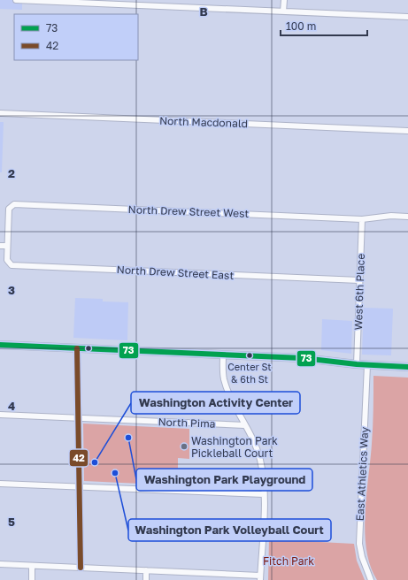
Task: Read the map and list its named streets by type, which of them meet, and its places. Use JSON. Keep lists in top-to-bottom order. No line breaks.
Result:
{"streets":{"street":["North Macdonald","North Drew Street West","North Drew Street East","West 6th Place","North Pima","East Athletics Way"]},"crossings":[["North Drew Street West","North Drew Street East"],["North Drew Street West","West 6th Place"],["North Drew Street East","West 6th Place"]],"parks":["Fitch Park"],"places":["Center St & 6th St","Washington Park Playground","Washington Park Pickleball Court","Washington Activity Center","Washington Park Volleyball Court"],"lines":["transit line 73","transit line 42"],"legend":["73","42"],"scale_bar":"100 m","grid":{"columns":["B"],"rows":["2","3","4","5"]}}
